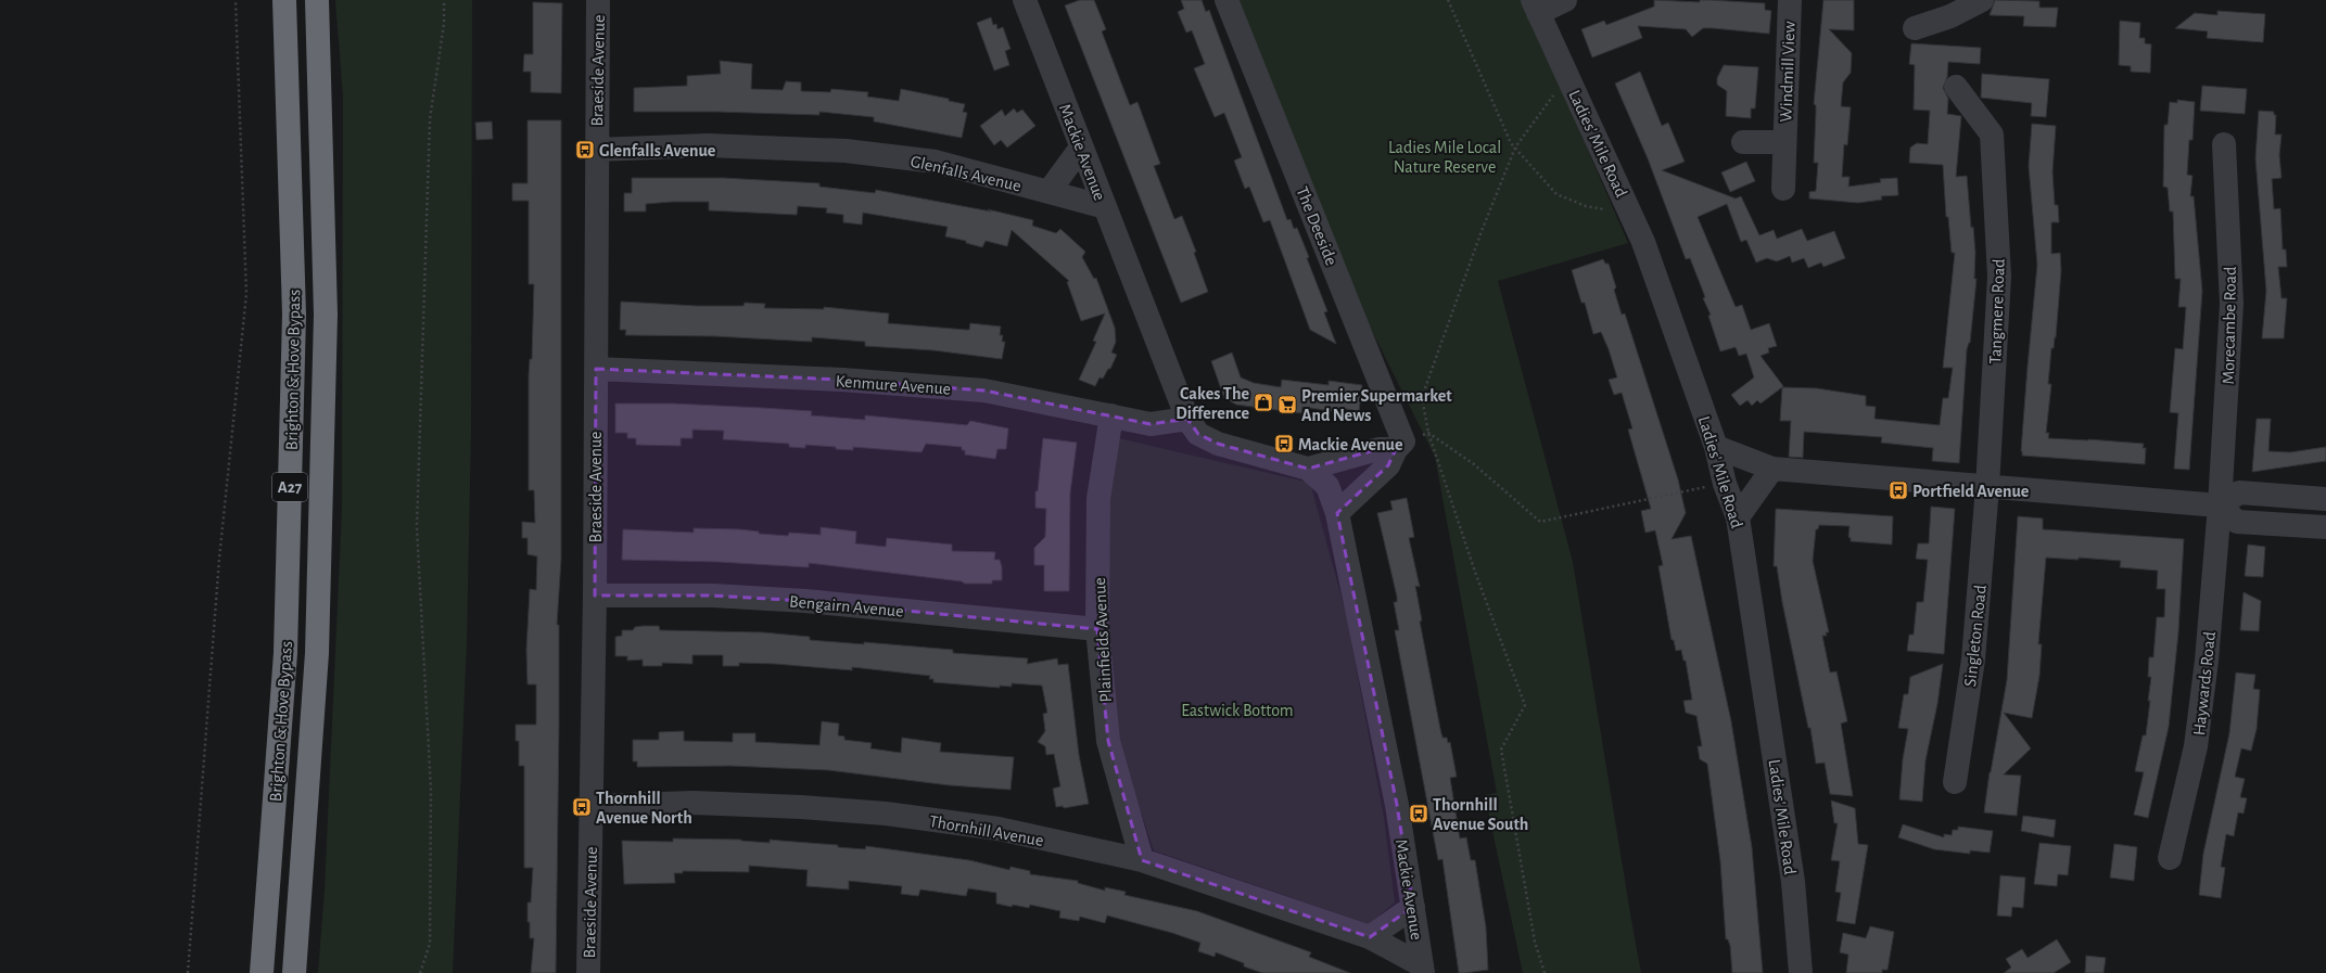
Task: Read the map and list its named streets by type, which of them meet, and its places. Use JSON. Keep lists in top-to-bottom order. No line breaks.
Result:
{"streets":{"highway":["Brighton & Hove Bypass","A27"],"street":["Braeside Avenue","Windmill View","Ladies' Mile Road","Mackie Avenue","Glenfalls Avenue","The Deeside","Tangmere Road","Morecambe Road","Kenmure Avenue","Bengairn Avenue","Singleton Road","Plainfields Avenue","Haywards Road","Thornhill Avenue"]},"crossings":[["Braeside Avenue","Glenfalls Avenue"],["Braeside Avenue","Kenmure Avenue"],["Braeside Avenue","Bengairn Avenue"],["Braeside Avenue","Thornhill Avenue"],["Mackie Avenue","Glenfalls Avenue"],["Mackie Avenue","The Deeside"],["Mackie Avenue","Kenmure Avenue"],["Mackie Avenue","Thornhill Avenue"],["Tangmere Road","Singleton Road"],["Morecambe Road","Haywards Road"],["Kenmure Avenue","Plainfields Avenue"],["Bengairn Avenue","Plainfields Avenue"],["Plainfields Avenue","Thornhill Avenue"]],"parks":["Ladies Mile Local Nature Reserve","Eastwick Bottom"],"places":{"bus stop":["Glenfalls Avenue","Mackie Avenue","Portfield Avenue","Thornhill Avenue North","Thornhill Avenue South"],"shop":["Cakes The Difference"],"supermarket":["Premier Supermarket And News"]}}
